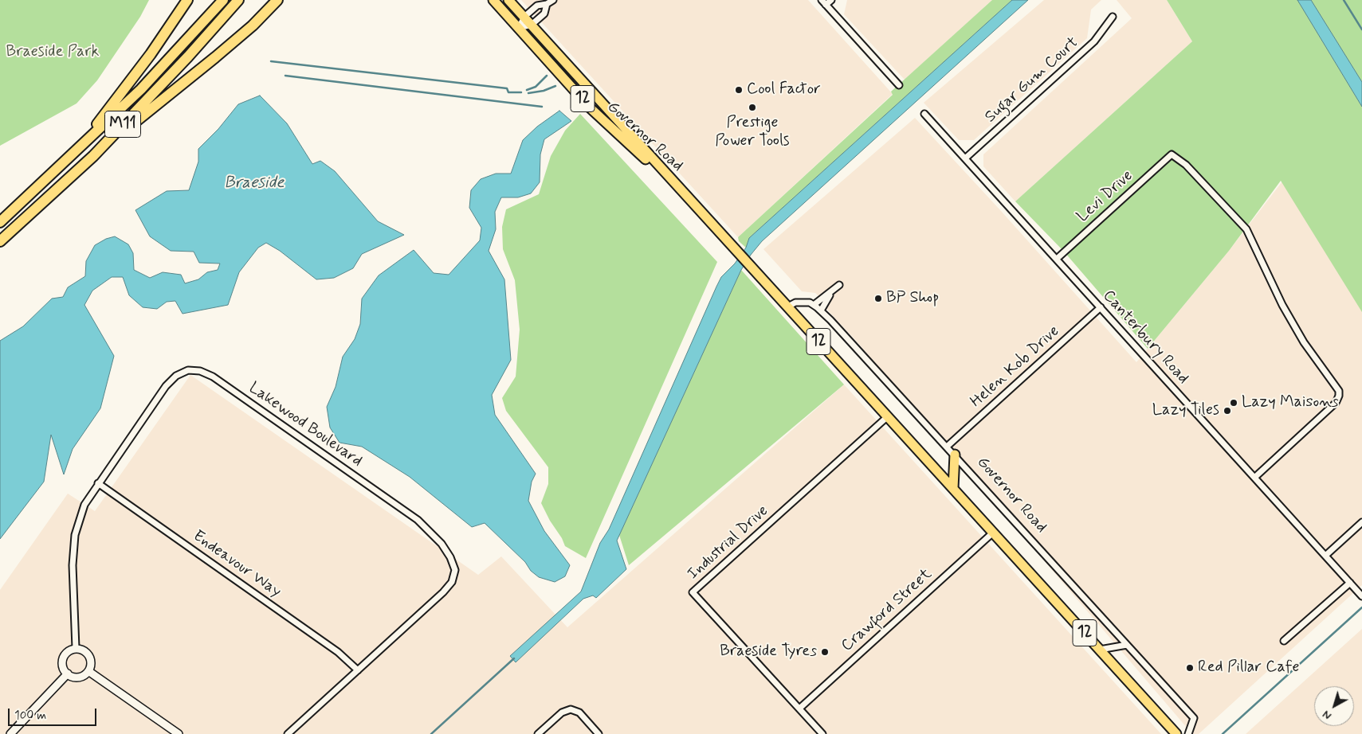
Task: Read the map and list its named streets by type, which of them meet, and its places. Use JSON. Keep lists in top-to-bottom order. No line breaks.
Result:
{"streets":{"highway":["M11"],"main road":["12","Governor Road"],"street":["Sugar Gum Court","Levi Drive","Canterbury Road","Helen Kob Drive","Lakewood Boulevard","Industrial Drive","Endeavour Way","Crawford Street"]},"crossings":[["Sugar Gum Court","Canterbury Road"],["Governor Road","Helen Kob Drive"],["Governor Road","Industrial Drive"],["Governor Road","Crawford Street"],["Levi Drive","Canterbury Road"],["Canterbury Road","Helen Kob Drive"],["Lakewood Boulevard","Endeavour Way"],["Industrial Drive","Crawford Street"]],"water":["Braeside"],"parks":["Braeside Park"],"places":["Cool Factor","Prestige Power Tools","BP Shop","Lazy Maisons","Lazy Tiles","Braeside Tyres","Red Pillar Cafe"],"scale_bar":"100 m","north":"bottom left"}
